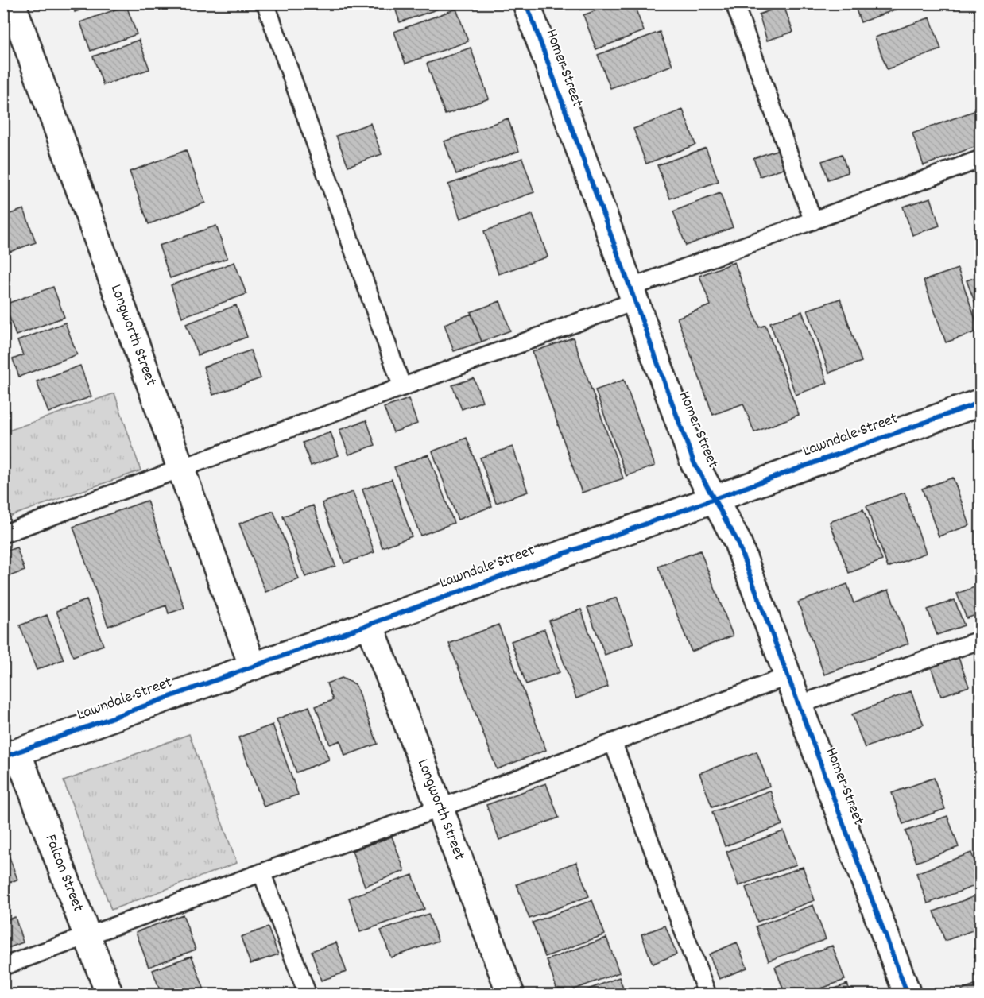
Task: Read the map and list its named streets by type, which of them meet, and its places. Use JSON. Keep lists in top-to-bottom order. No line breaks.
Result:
{"streets":{"street":["Homer Street","Longworth Street","Lawndale Street","Falcon Street"]},"crossings":[["Homer Street","Lawndale Street"],["Longworth Street","Lawndale Street"],["Lawndale Street","Falcon Street"]]}
